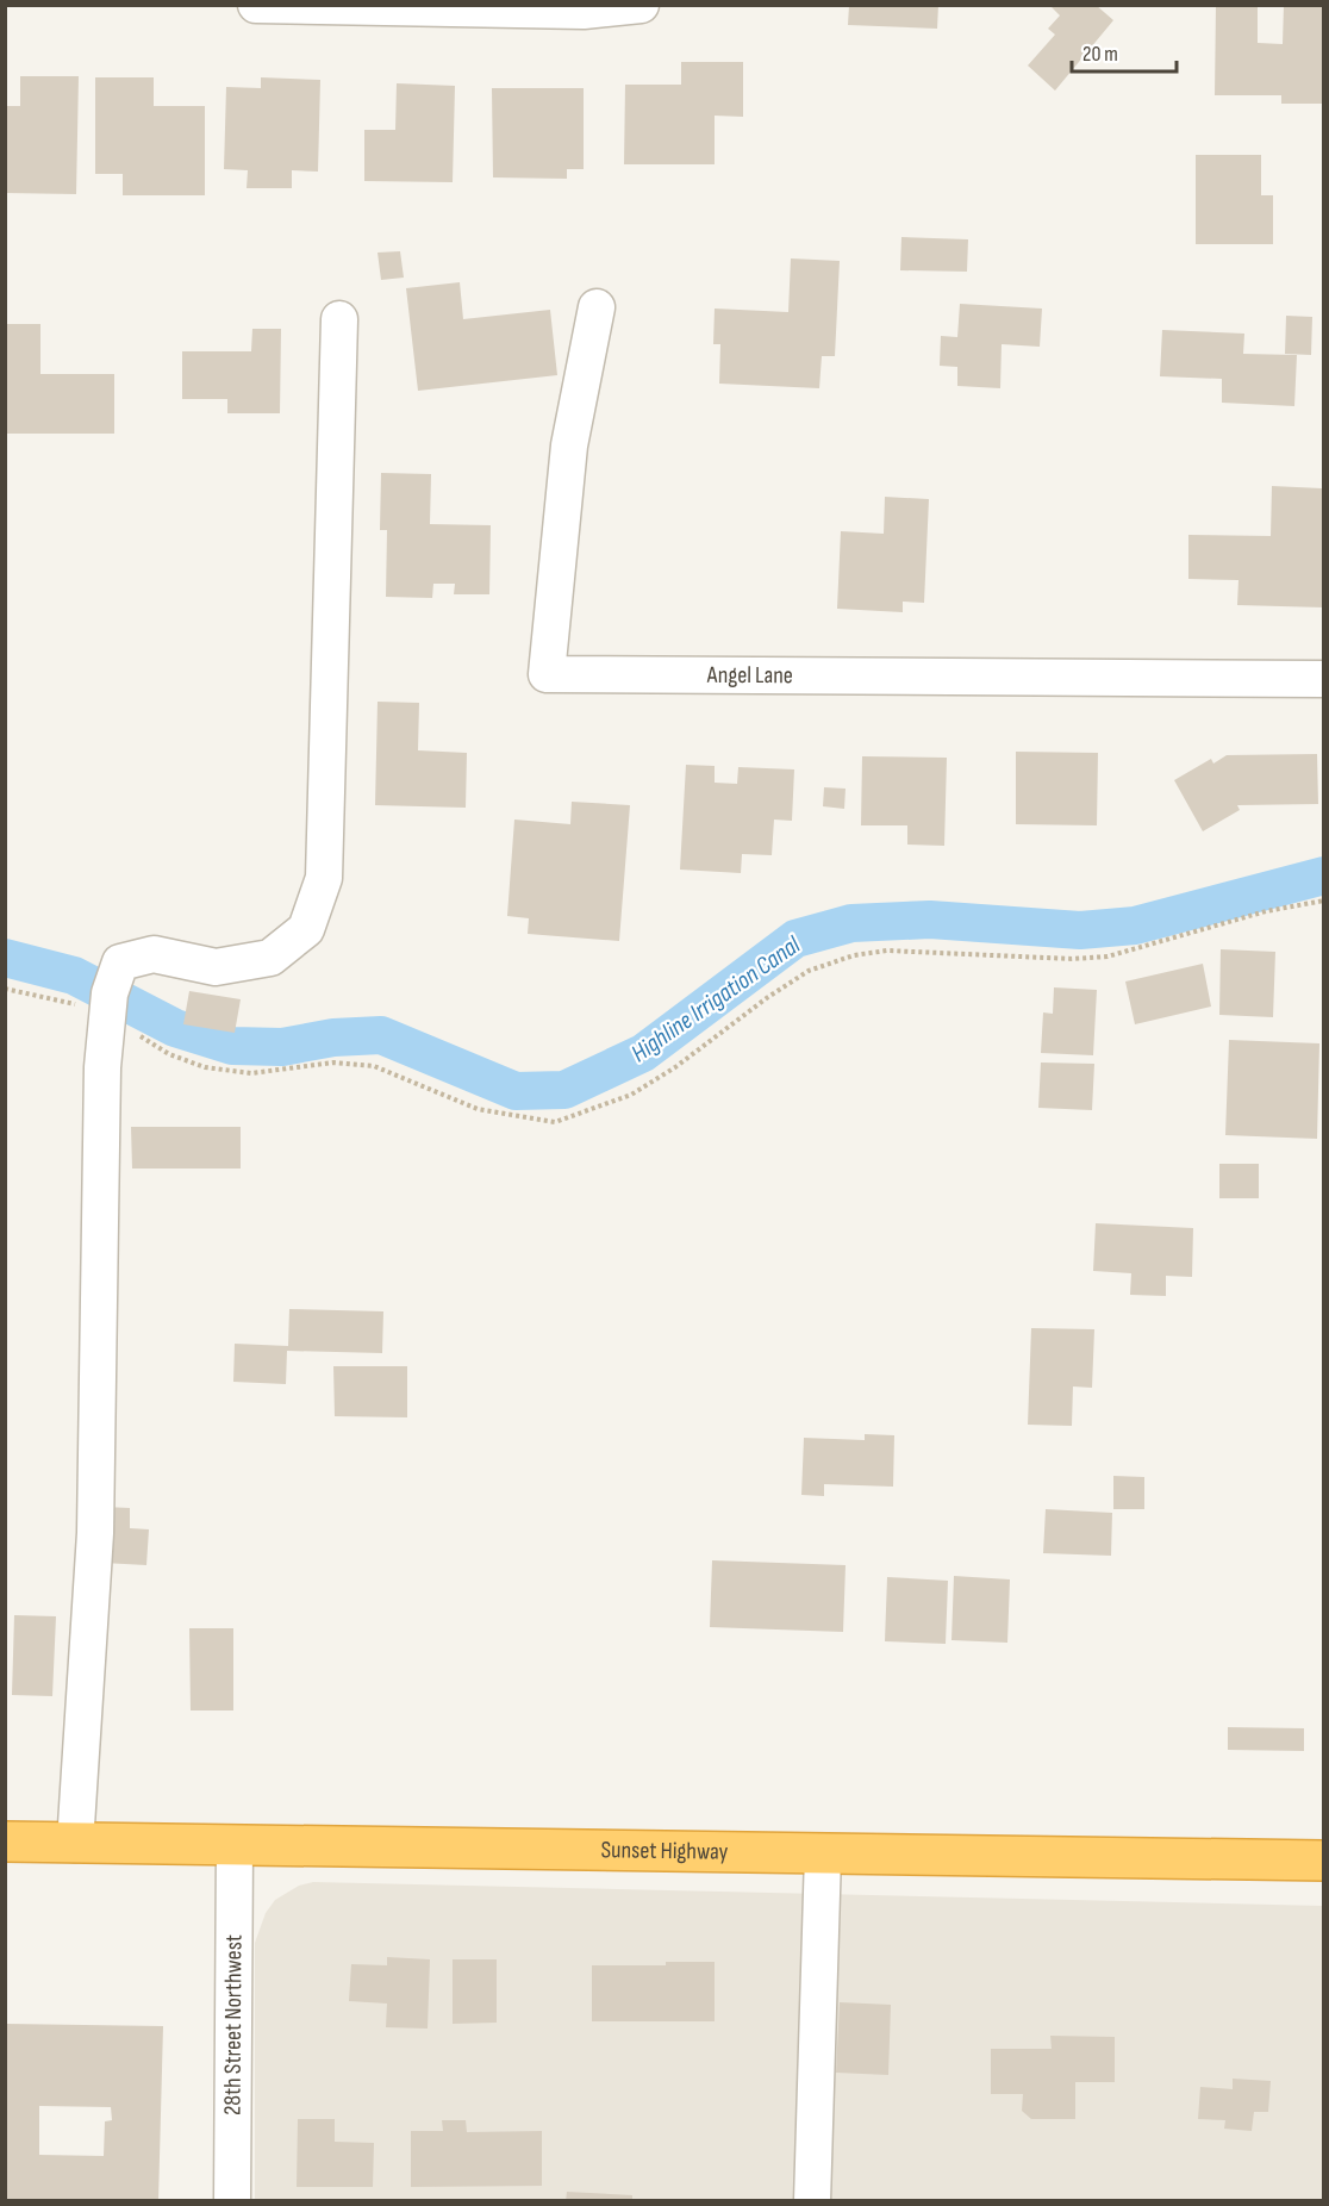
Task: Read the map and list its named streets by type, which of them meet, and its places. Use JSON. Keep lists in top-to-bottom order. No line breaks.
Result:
{"streets":{"highway":["Sunset Highway"],"street":["Angel Lane","28th Street Northwest"]},"crossings":[["Sunset Highway","28th Street Northwest"]],"water":["Highline Irrigation Canal"],"scale_bar":"20 m"}
